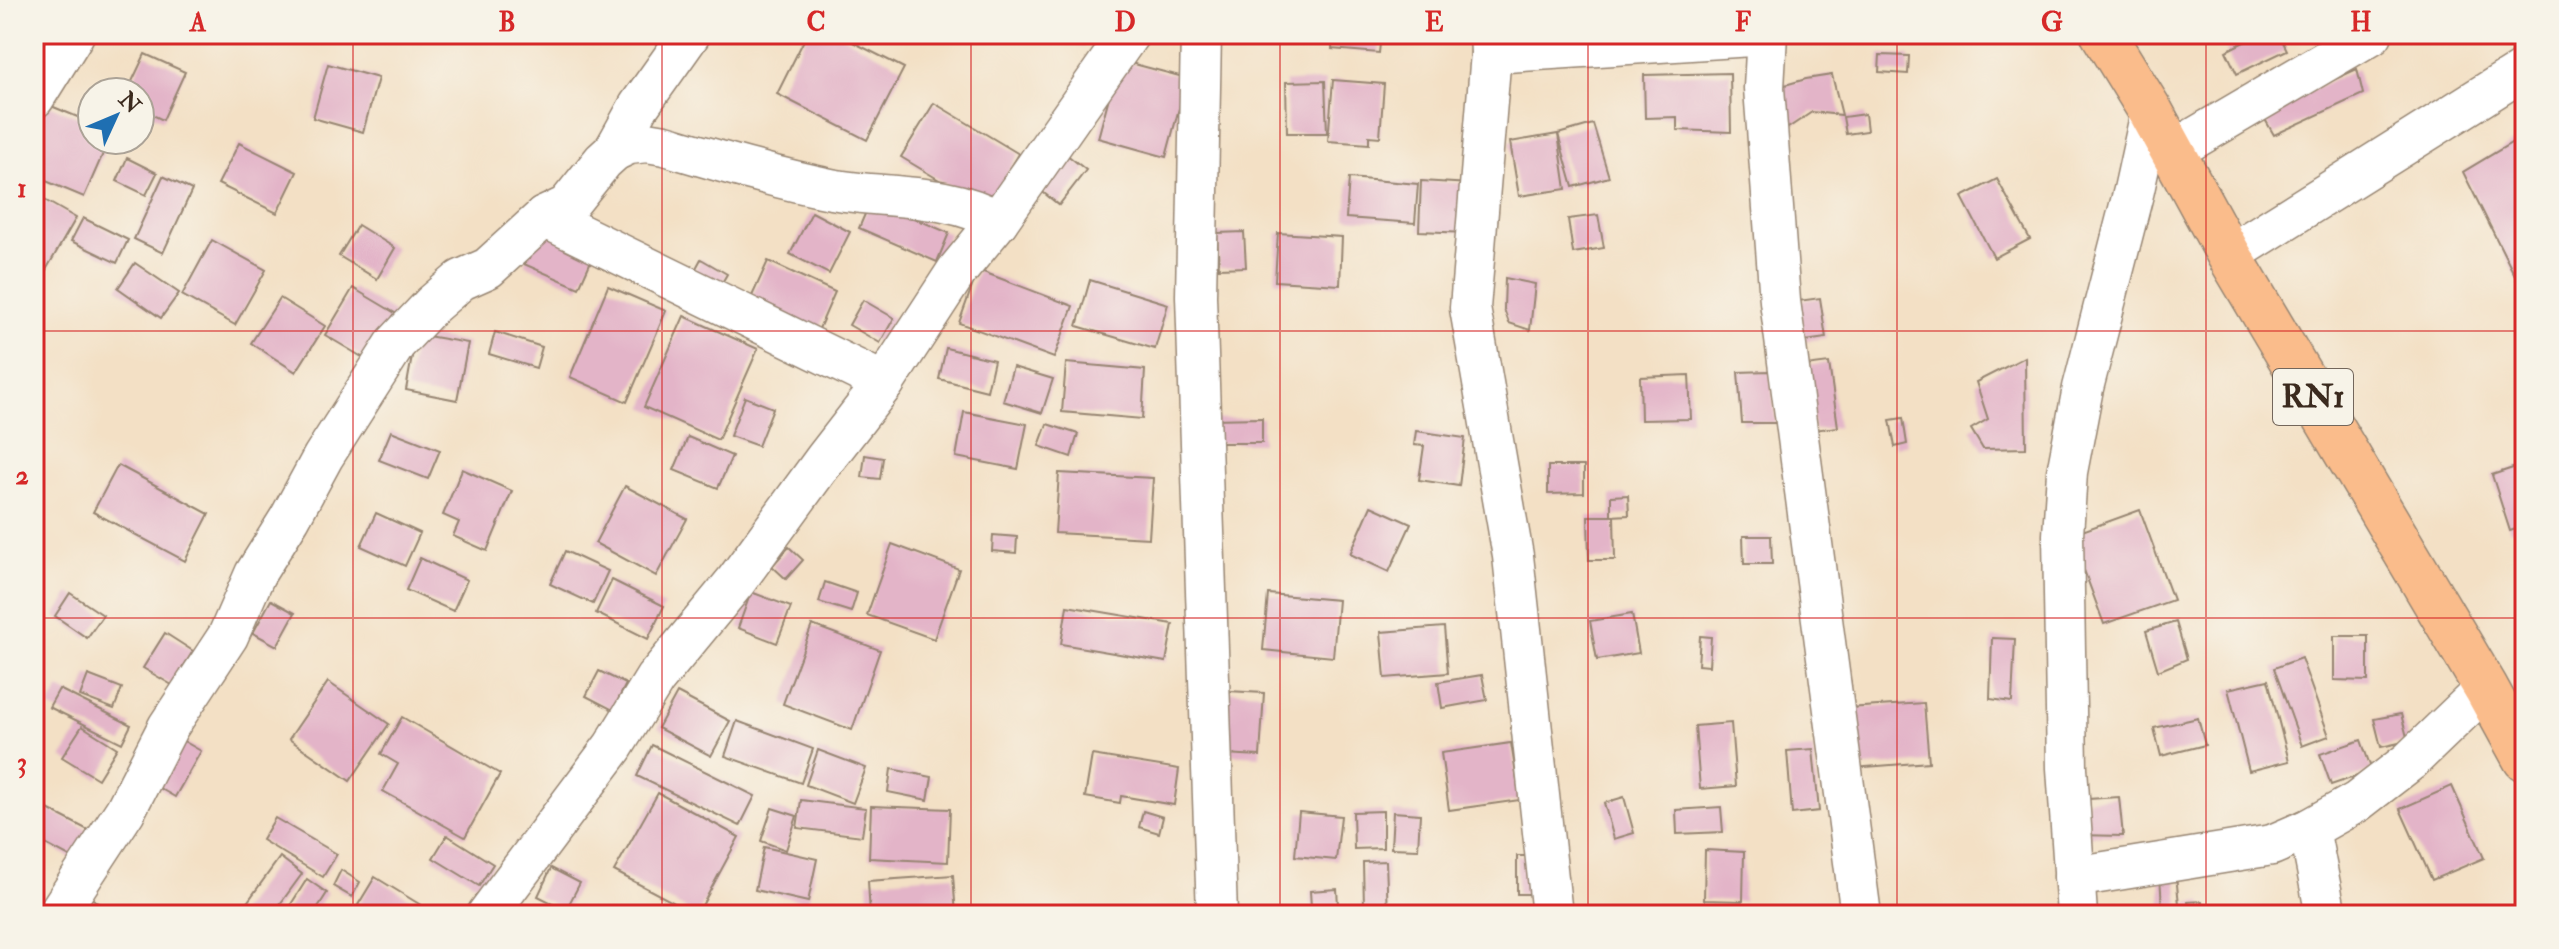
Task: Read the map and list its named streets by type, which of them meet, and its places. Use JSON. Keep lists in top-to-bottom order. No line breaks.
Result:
{"streets":{"highway":["RN1"]},"north":"top right","grid":{"columns":["A","B","C","D","E","F","G","H"],"rows":["1","2","3"]}}
